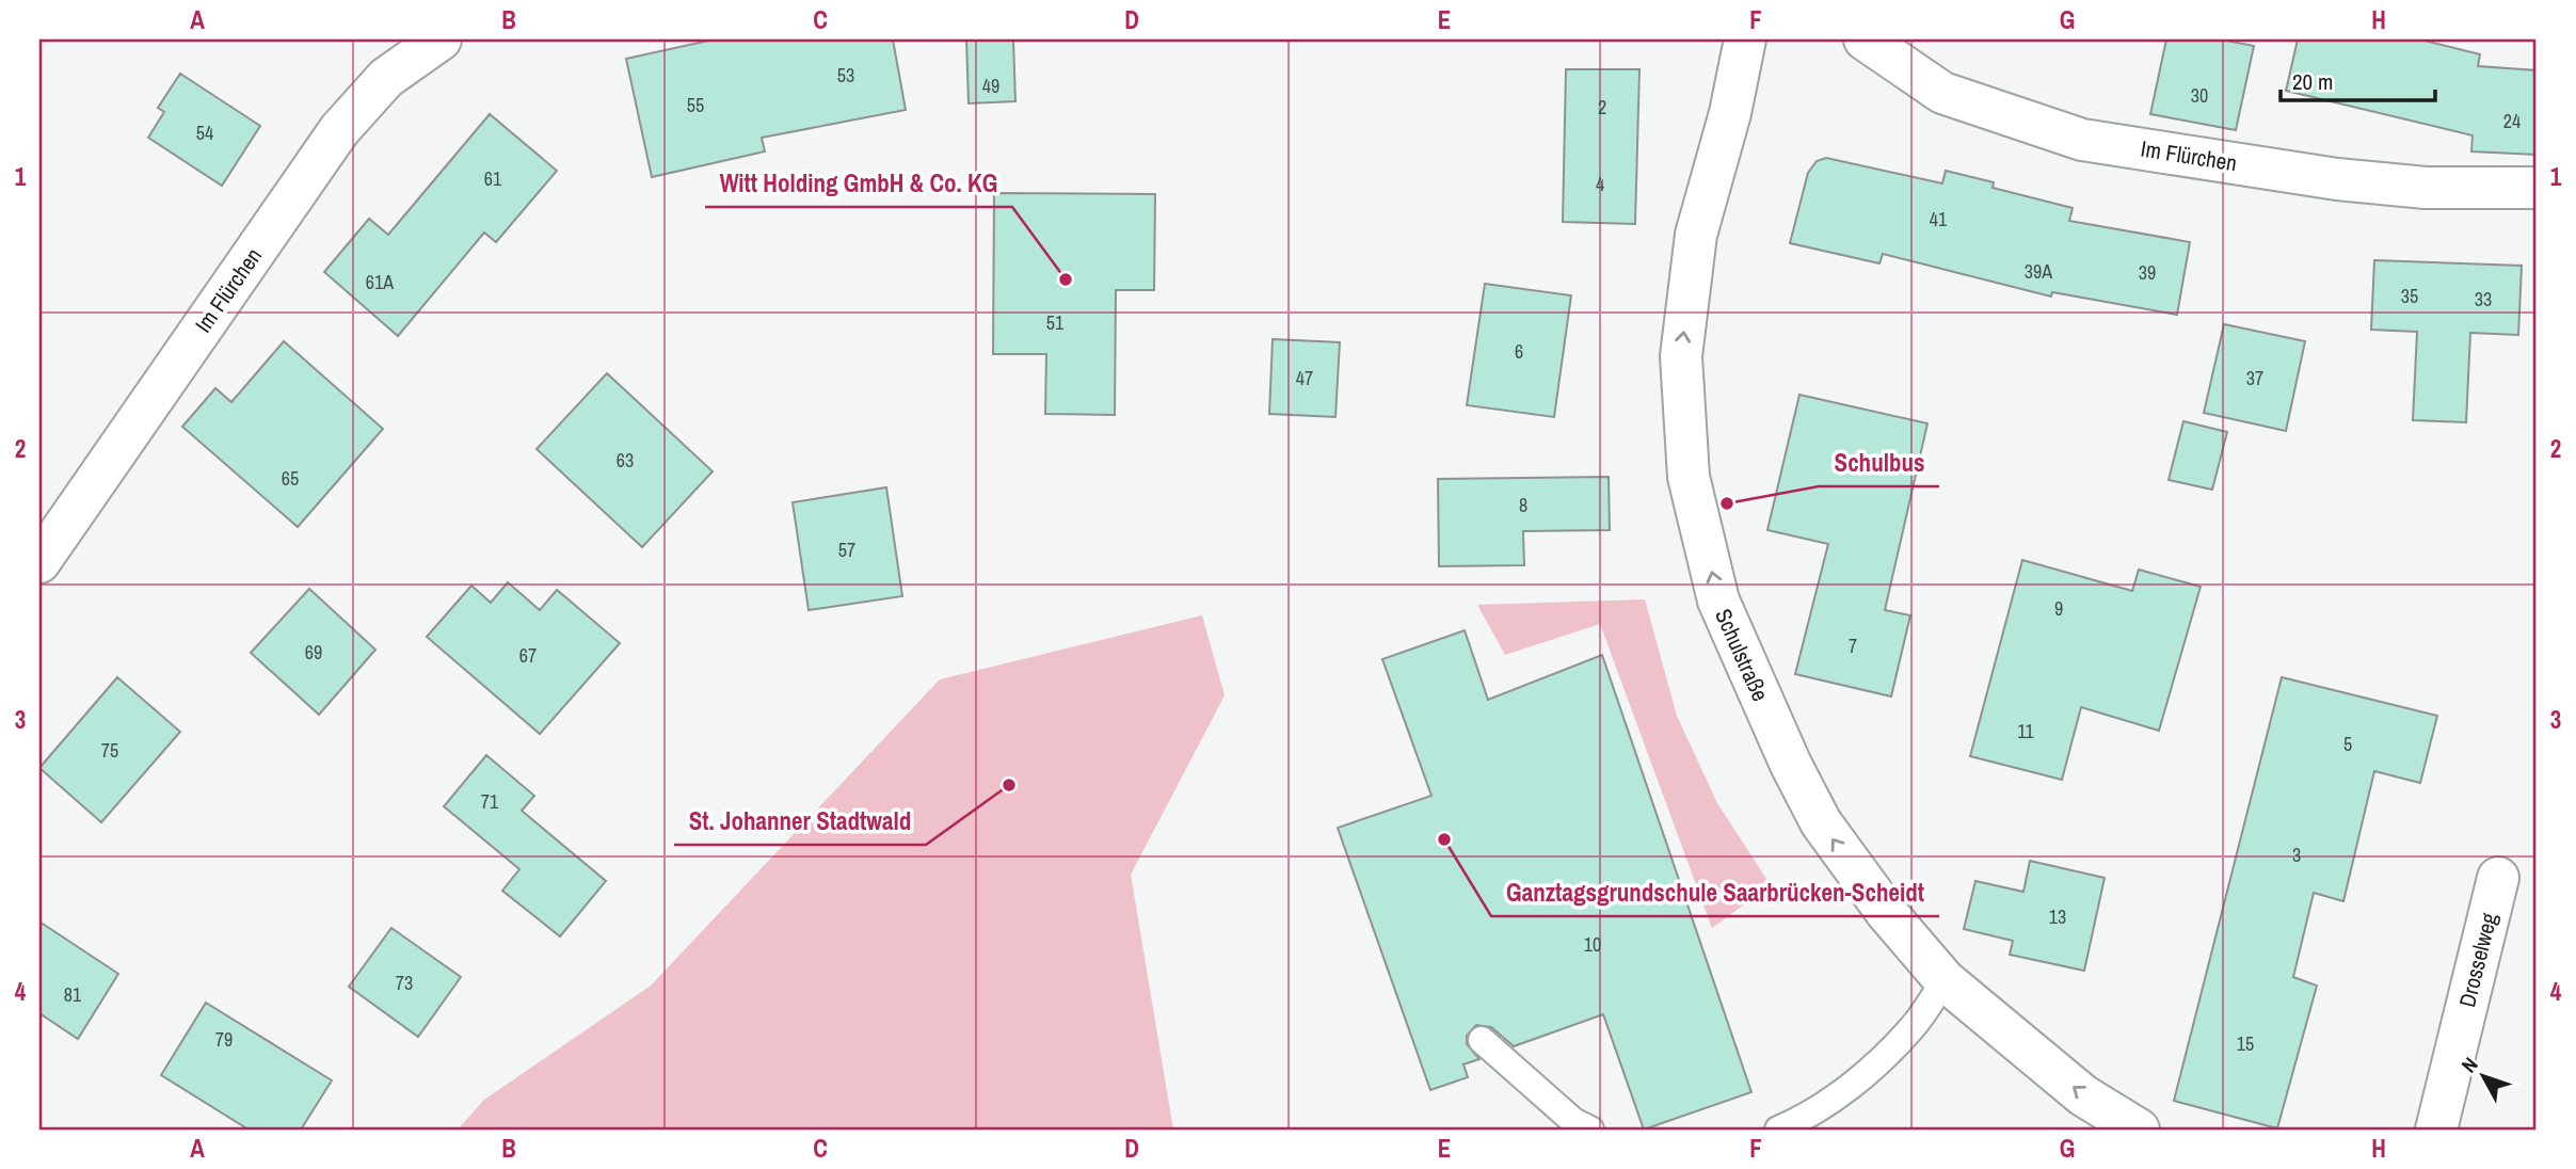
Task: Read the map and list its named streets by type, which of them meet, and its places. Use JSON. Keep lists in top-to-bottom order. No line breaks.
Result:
{"streets":{"street":["Im Flürchen","Schulstraße","Drosselweg"]},"one_way":["Schulstraße"],"places":["Witt Holding GmbH & Co. KG","Schulbus","St. Johanner Stadtwald","Ganztagsgrundschule Saarbrücken-Scheidt"],"house_numbers":["53","49","30","55","2","24","54","61","4","41","39A","39","61A","35","33","51","6","47","37","63","65","8","57","9","7","69","67","11","5","75","71","3","13","10","73","81","79","15"],"scale_bar":"20 m","north":"top left","grid":{"columns":["A","B","C","D","E","F","G","H"],"rows":["1","2","3","4"]}}
